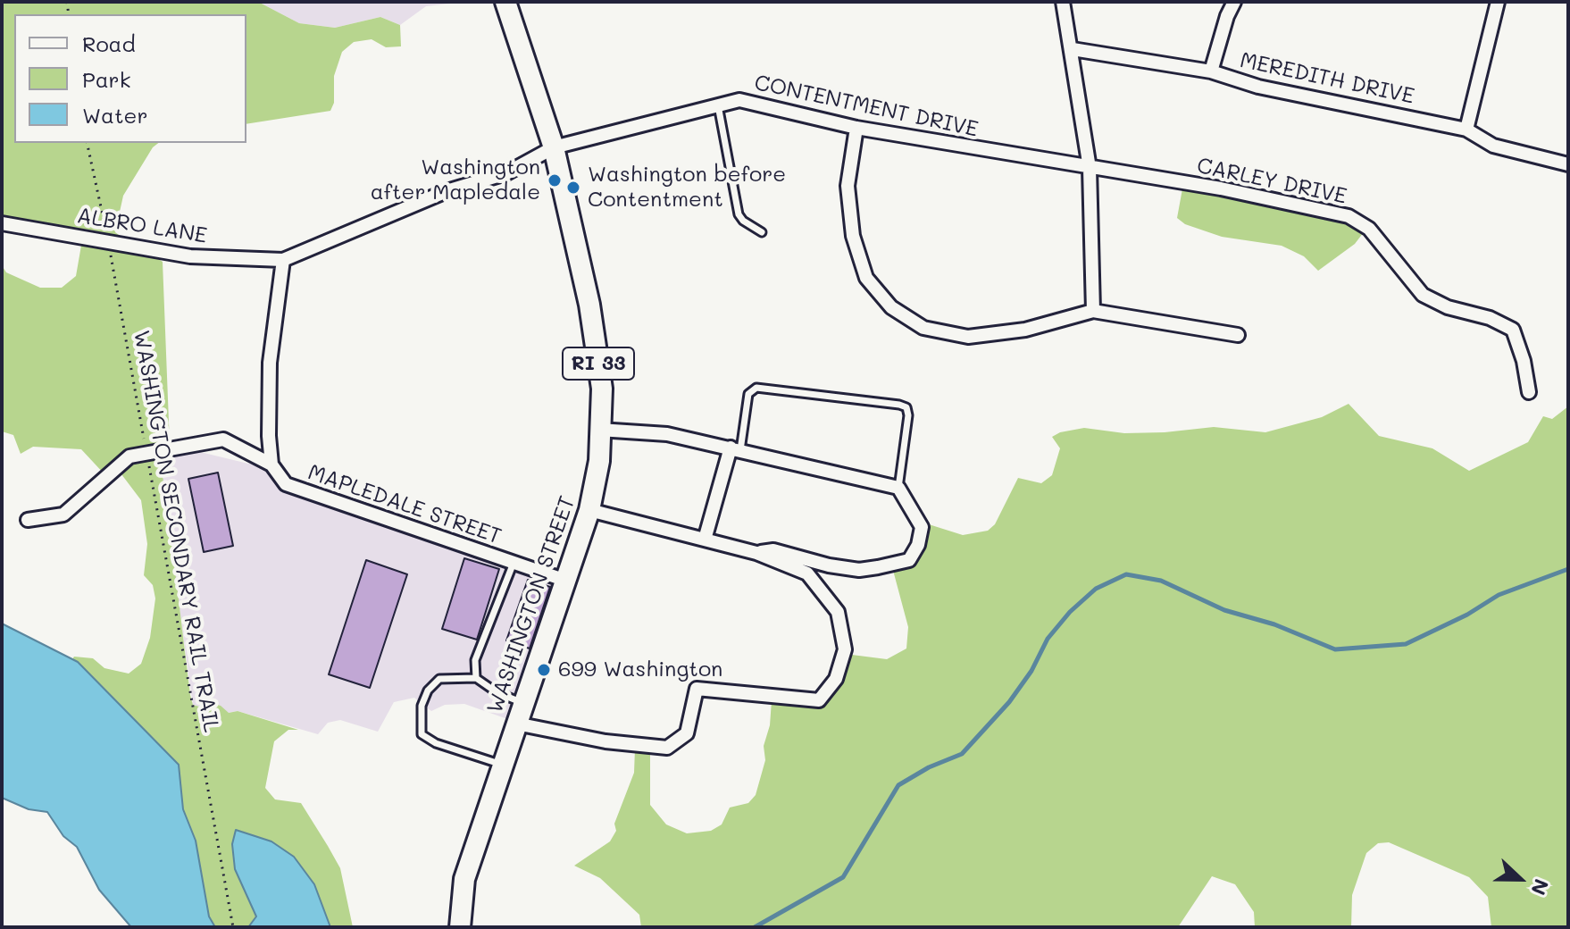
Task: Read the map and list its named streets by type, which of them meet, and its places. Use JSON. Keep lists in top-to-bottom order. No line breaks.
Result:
{"streets":{"main road":["RI 33","WASHINGTON STREET"],"street":["MEREDITH DRIVE","CONTENTMENT DRIVE","CARLEY DRIVE","ALBRO LANE","MAPLEDALE STREET"],"path":["WASHINGTON SECONDARY RAIL TRAIL"]},"crossings":[["CONTENTMENT DRIVE","CARLEY DRIVE"],["CONTENTMENT DRIVE","ALBRO LANE"],["CONTENTMENT DRIVE","WASHINGTON STREET"],["ALBRO LANE","WASHINGTON SECONDARY RAIL TRAIL"],["ALBRO LANE","WASHINGTON STREET"],["MAPLEDALE STREET","WASHINGTON SECONDARY RAIL TRAIL"],["MAPLEDALE STREET","WASHINGTON STREET"]],"places":["Washington after Mapledale","Washington before Contentment","699 Washington"],"legend":["Road","Park","Water"],"north":"right"}
